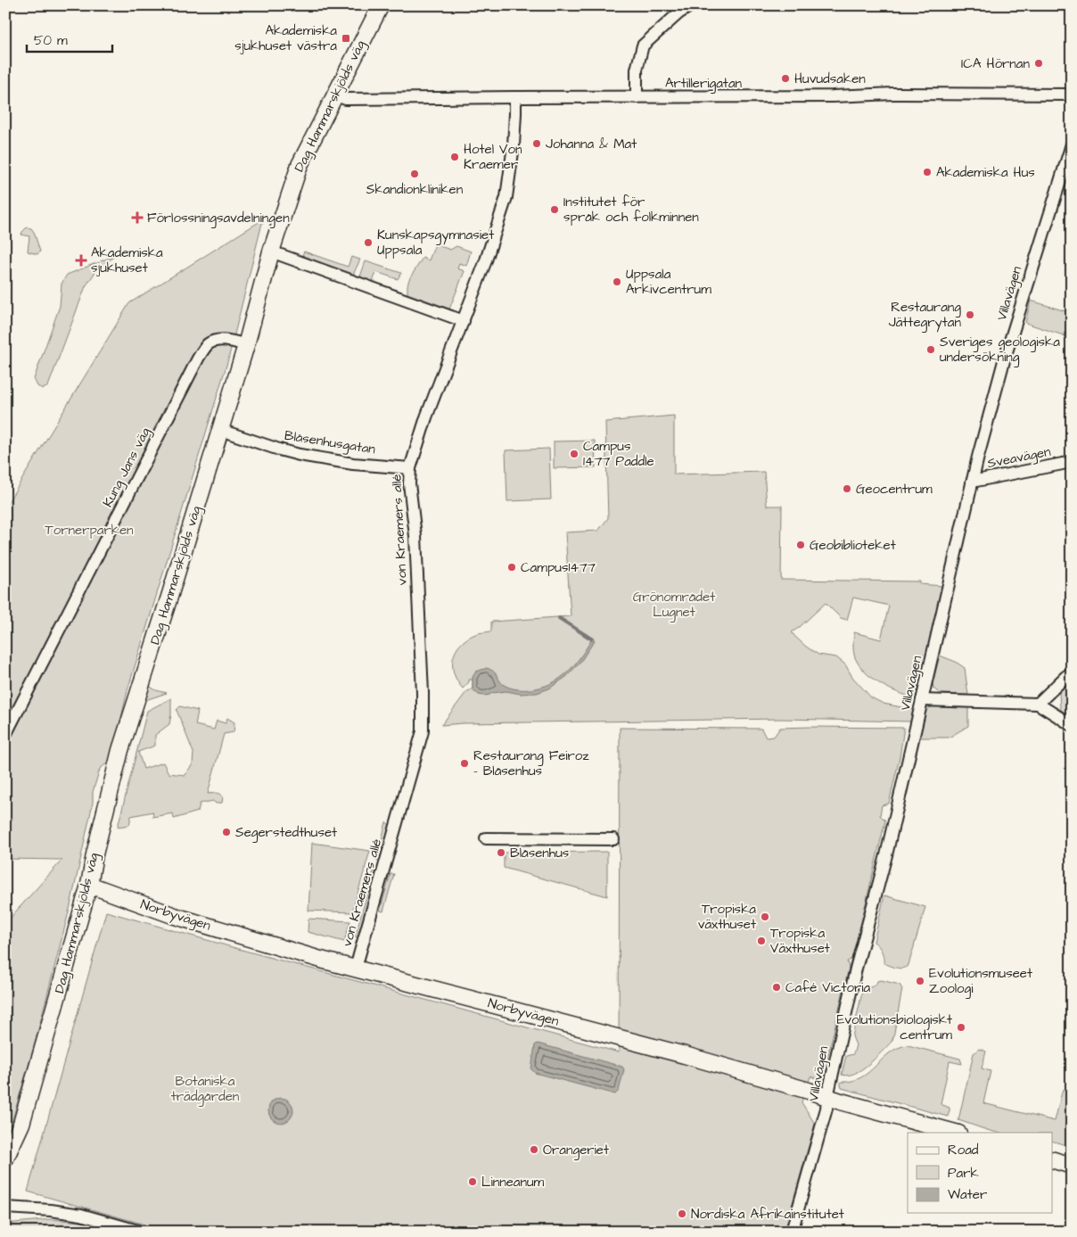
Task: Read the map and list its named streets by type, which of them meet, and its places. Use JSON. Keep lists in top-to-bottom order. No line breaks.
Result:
{"streets":{"street":["Artillerigatan","Dag Hammarskjölds väg","Villavägen","Blåsenhusgatan","Sveavägen","Kung Jans väg","von Kraemers allé","Norbyvägen"]},"crossings":[["Artillerigatan","Dag Hammarskjölds väg"],["Artillerigatan","von Kraemers allé"],["Dag Hammarskjölds väg","Blåsenhusgatan"],["Dag Hammarskjölds väg","Kung Jans väg"],["Dag Hammarskjölds väg","Norbyvägen"],["Villavägen","Sveavägen"],["Villavägen","Norbyvägen"],["Blåsenhusgatan","von Kraemers allé"],["von Kraemers allé","Norbyvägen"]],"parks":["Tornerparken","Grönområdet Lugnet","Botaniska trädgården"],"places":{"transit":["Akademiska sjukhuset västra"],"other":["ICA Hörnan","Huvudsaken","Johanna & Mat","Hotel Von Kraemer","Akademiska Hus","Skandionkliniken","Institutet för språk och folkminnen","Kunskapsgymnasiet Uppsala","Uppsala Arkivcentrum","Restaurang Jättegrytan","Sveriges geologiska undersökning","Campus 1477 Paddle","Geocentrum","Geobiblioteket","Campus1477","Restaurang Feiroz - Blåsenhus","Segerstedthuset","Blåsenhus","Tropiska växthuset","Tropiska Växthuset","Evolutionsmuseet Zoologi","Café Victoria","Evolutionsbiologiskt centrum","Orangeriet","Linneanum","Nordiska Afrikainstitutet"],"health":["Förlossningsavdelningen","Akademiska sjukhuset"]},"legend":["Road","Park","Water"],"scale_bar":"50 m"}
